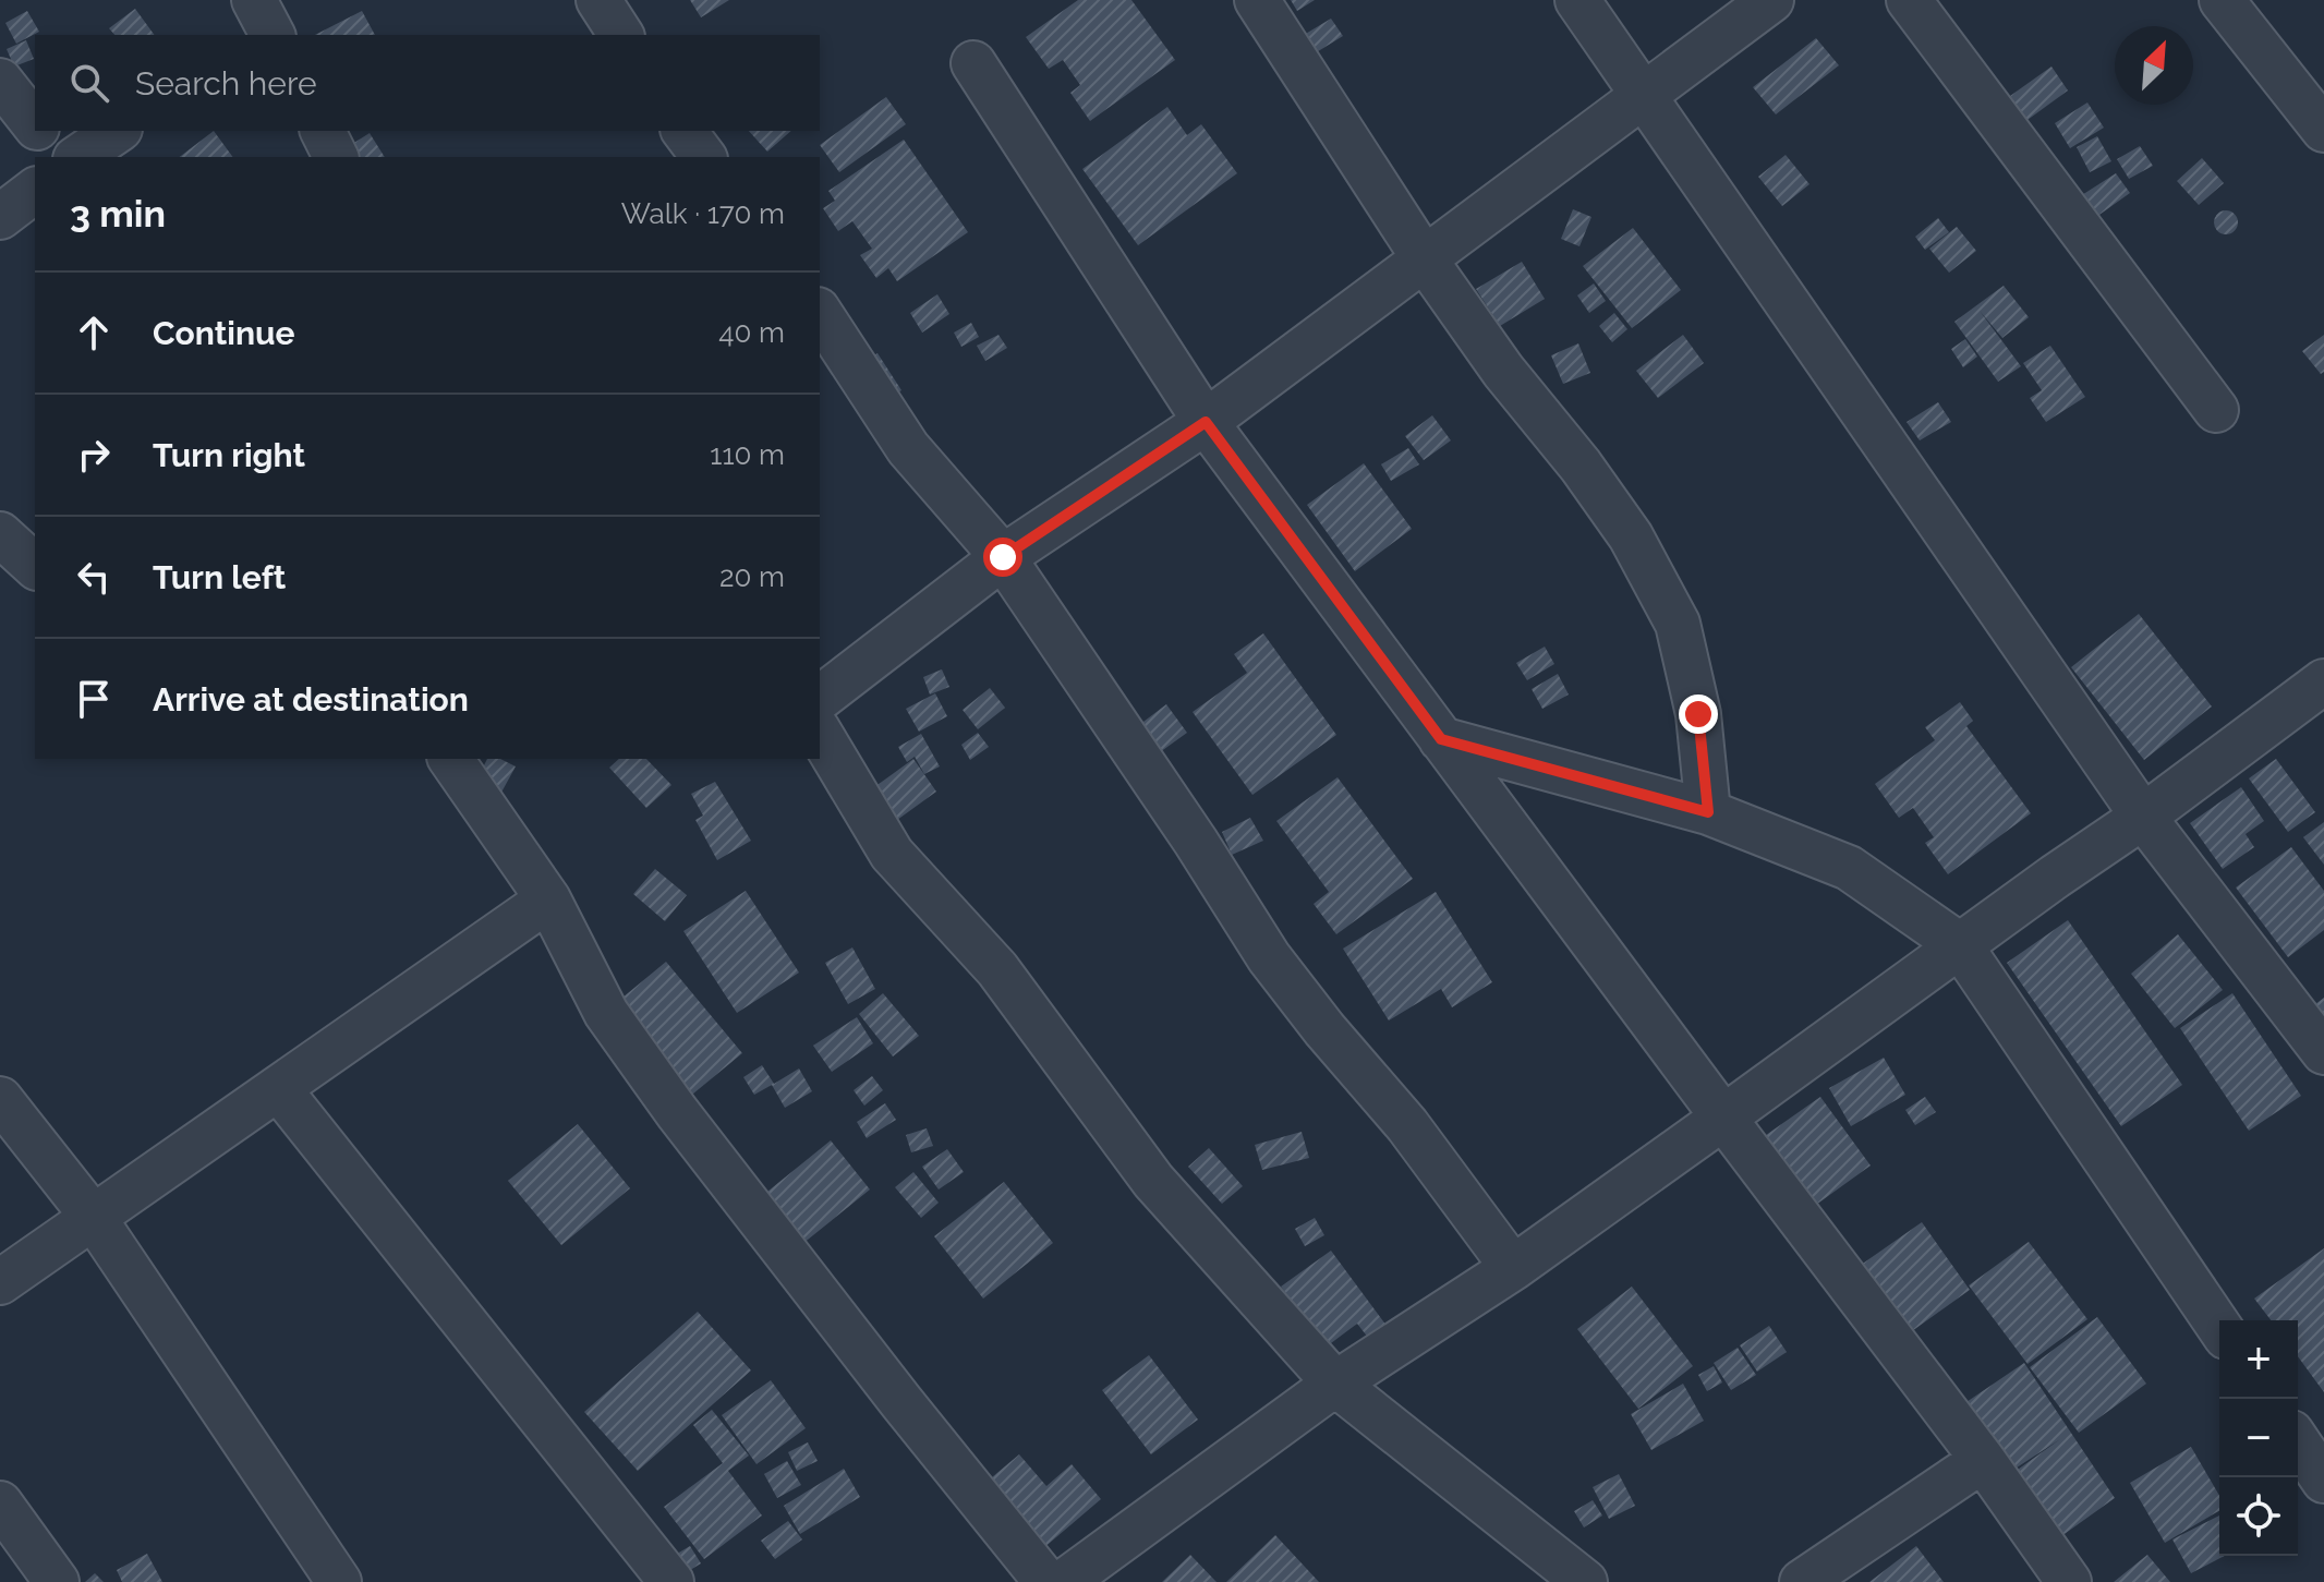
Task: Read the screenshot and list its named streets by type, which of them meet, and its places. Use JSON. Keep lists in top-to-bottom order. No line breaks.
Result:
{"north":"top right","page":{"search":"Search here","heading":["3 min","Walk · 170 m"],"list":[["Continue","40 m"],["Turn right","110 m"],["Turn left","20 m"],"Arrive at destination"],"map_buttons":["+","−"]}}
